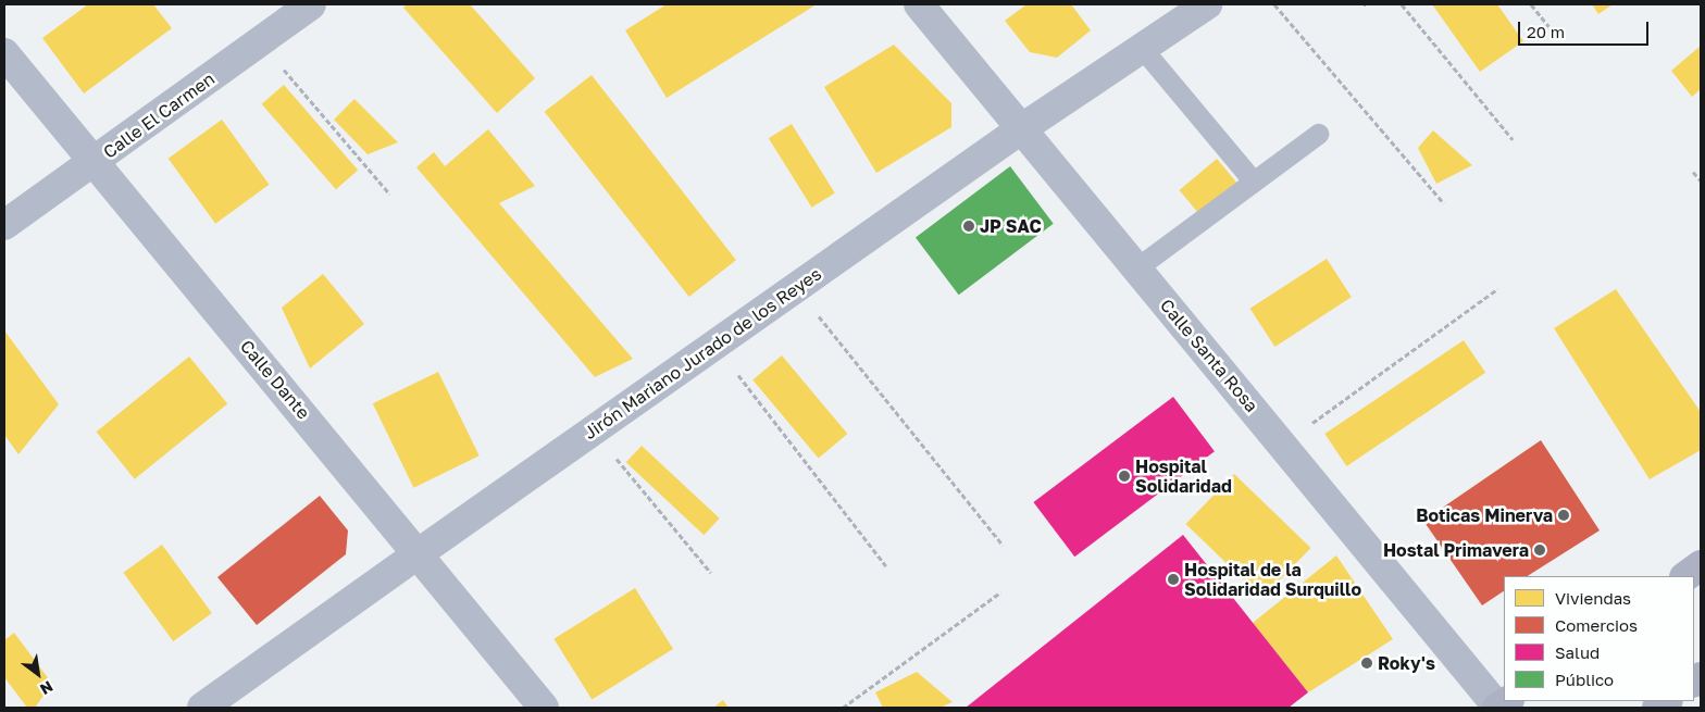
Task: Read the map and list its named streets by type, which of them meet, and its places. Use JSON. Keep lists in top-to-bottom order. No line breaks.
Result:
{"streets":{"street":["Calle El Carmen","Jirón Mariano Jurado de los Reyes","Calle Santa Rosa","Calle Dante"]},"crossings":[["Calle El Carmen","Calle Dante"],["Jirón Mariano Jurado de los Reyes","Calle Santa Rosa"],["Jirón Mariano Jurado de los Reyes","Calle Dante"]],"places":["JP SAC","Hospital Solidaridad","Boticas Minerva","Hostal Primavera","Hospital de la Solidaridad Surquillo","Roky's"],"legend":["Viviendas","Comercios","Salud","Público"],"scale_bar":"20 m","north":"bottom right"}
